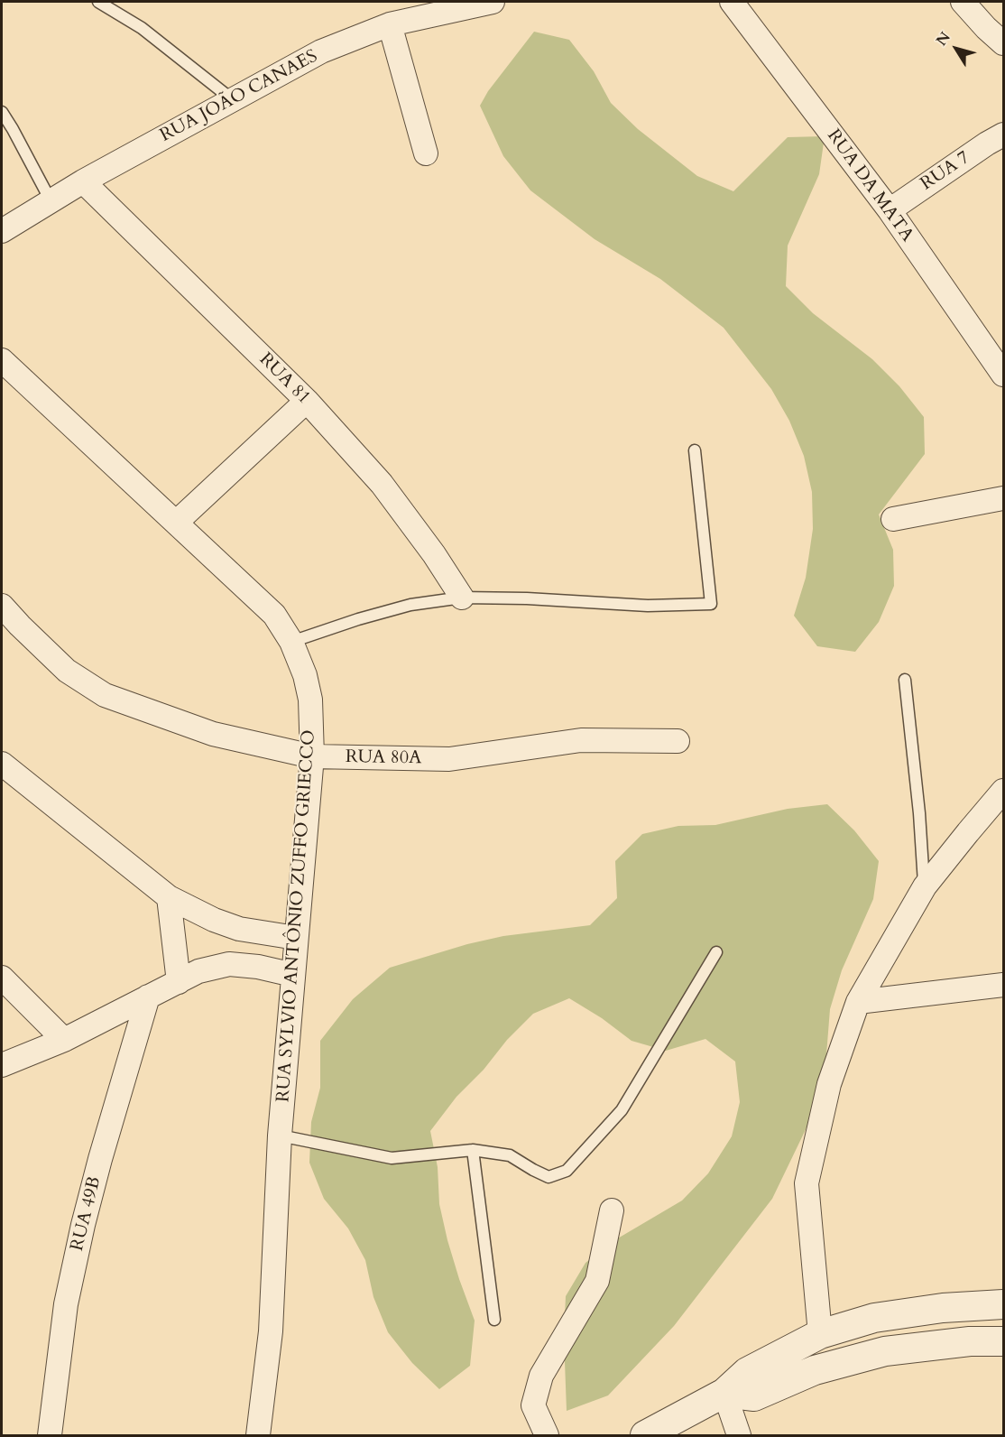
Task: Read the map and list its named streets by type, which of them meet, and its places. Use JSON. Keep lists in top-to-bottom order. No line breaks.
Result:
{"streets":{"street":["RUA JOÃO CANAES","RUA 7","RUA DA MATA","RUA 81","RUA 80A","RUA SYLVIO ANTÔNIO ZUFFO GRIECCO","RUA 49B"]},"crossings":[["RUA JOÃO CANAES","RUA 81"],["RUA 7","RUA DA MATA"],["RUA 80A","RUA SYLVIO ANTÔNIO ZUFFO GRIECCO"]],"north":"top left"}
